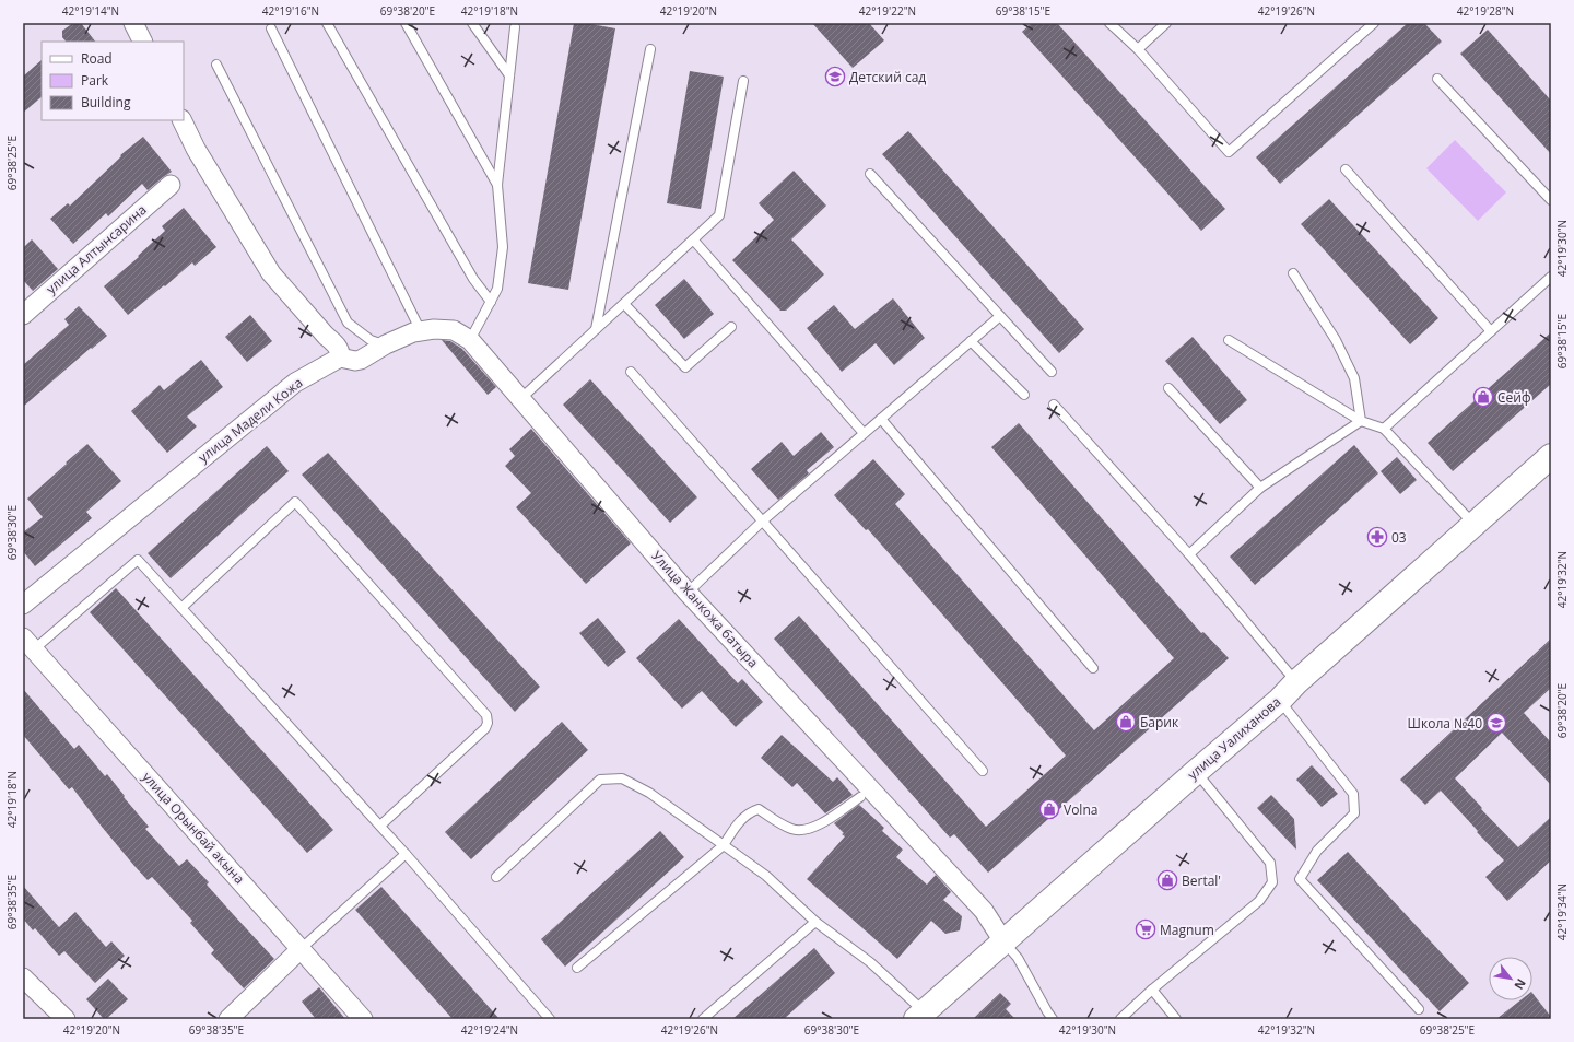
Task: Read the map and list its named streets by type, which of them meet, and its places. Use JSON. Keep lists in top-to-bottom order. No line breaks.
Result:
{"streets":{"main road":["улица Уалиханова"],"street":["улица Алтынсарина","улица Мадели Кожа","Улица Жанкожа батыра","улица Орынбай акына"]},"crossings":[["улица Мадели Кожа","Улица Жанкожа батыра"],["Улица Жанкожа батыра","улица Уалиханова"]],"places":{"school or university":["Детский сад","Школа №40"],"shop":["Сейф","Барик","Volna","Bertal'"],"pharmacy":["03"],"supermarket":["Magnum"]},"legend":["Road","Park","Building"],"north":"bottom right","coordinates":["42°19'14\"N","42°19'16\"N","69°38'20\"E","42°19'18\"N","42°19'20\"N","42°19'22\"N","69°38'15\"E","42°19'26\"N","42°19'28\"N","69°38'25\"E","42°19'30\"N","69°38'30\"E","42°19'32\"N","69°38'35\"E","42°19'34\"N","42°19'24\"N"]}
